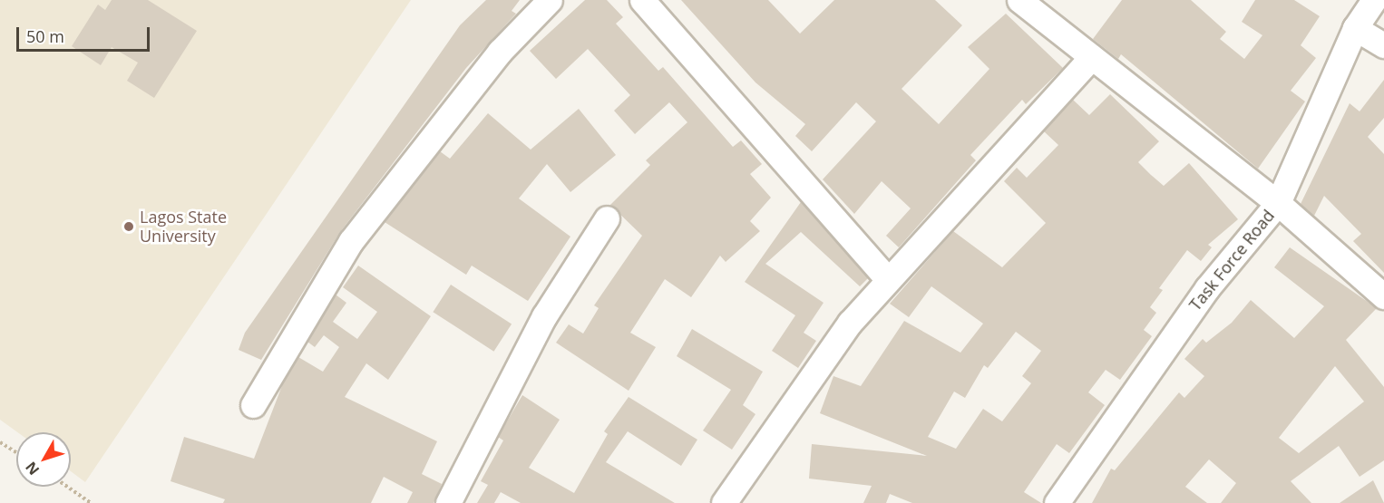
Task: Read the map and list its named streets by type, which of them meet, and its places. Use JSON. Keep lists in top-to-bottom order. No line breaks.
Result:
{"streets":{"street":["Task Force Road"]},"places":["Lagos State University"],"scale_bar":"50 m","north":"bottom left"}
